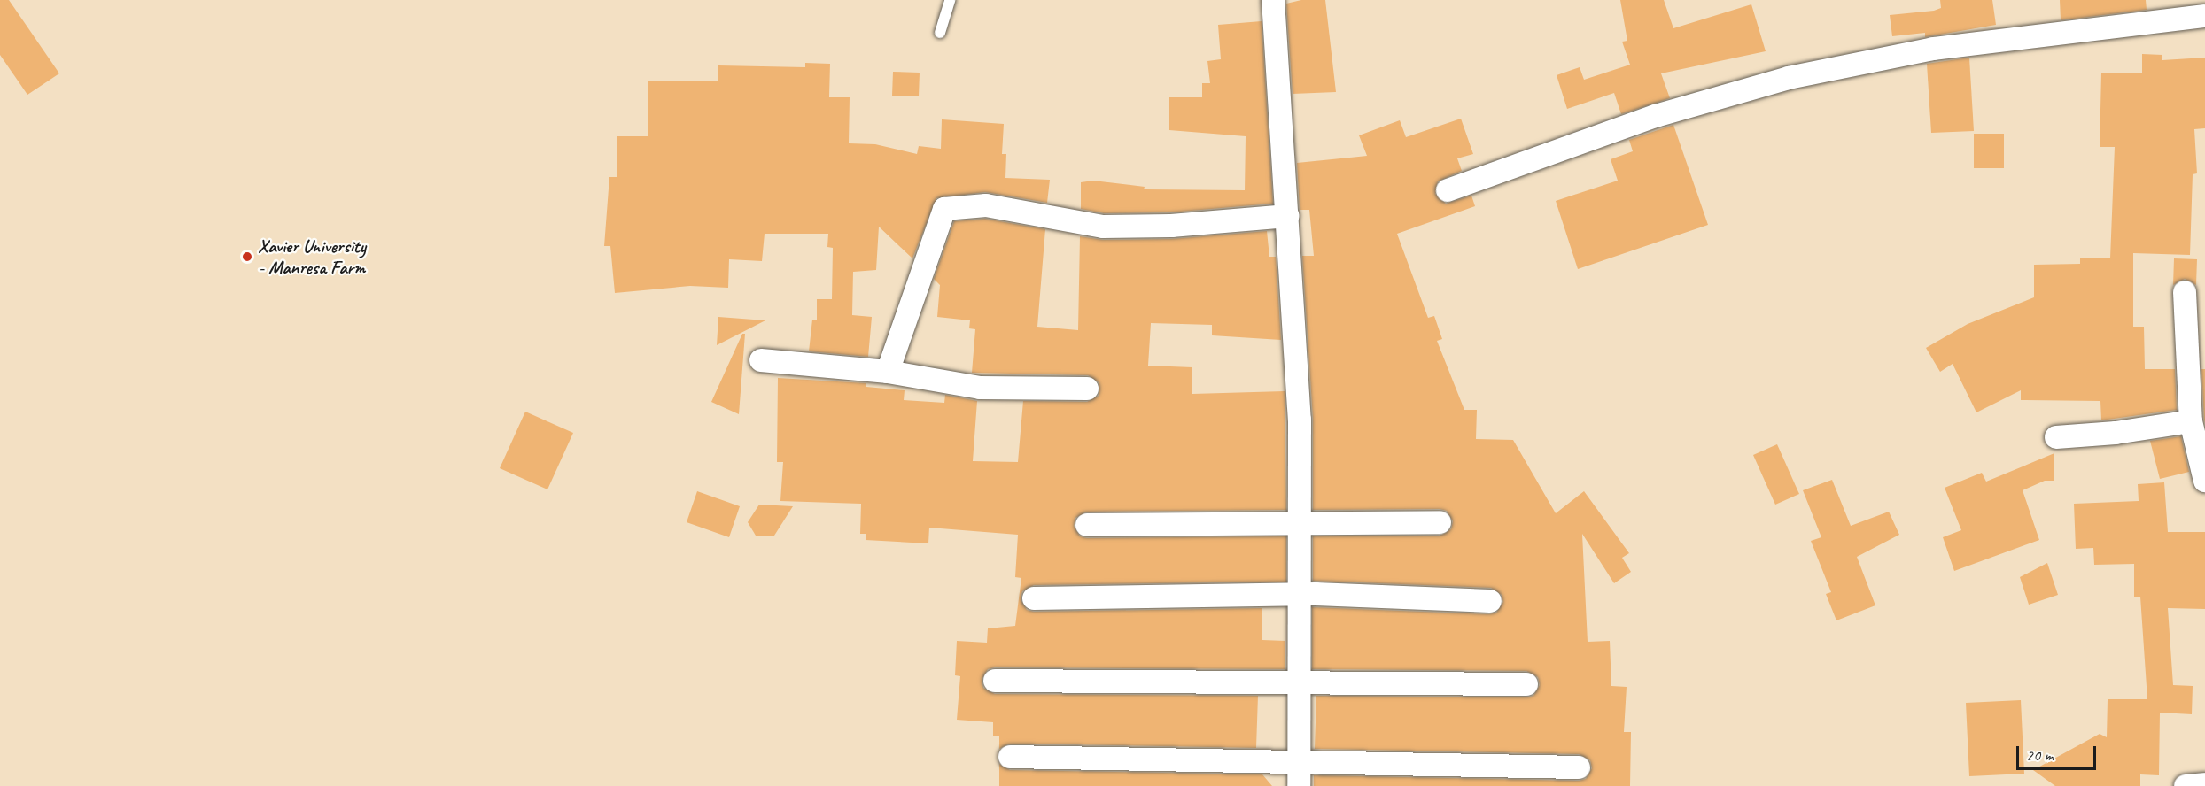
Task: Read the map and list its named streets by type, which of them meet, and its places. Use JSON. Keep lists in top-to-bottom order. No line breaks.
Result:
{"places":["Xavier University - Manresa Farm"],"scale_bar":"20 m"}
